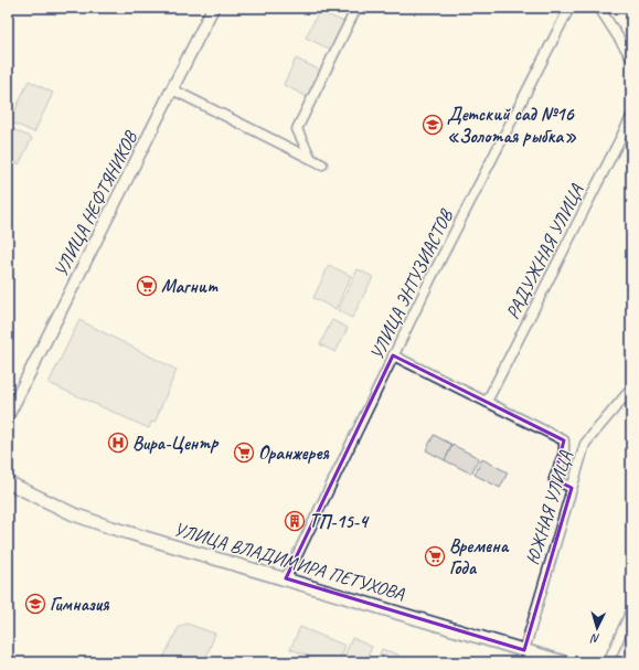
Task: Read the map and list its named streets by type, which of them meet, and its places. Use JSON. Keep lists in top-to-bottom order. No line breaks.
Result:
{"streets":{"main road":["УЛИЦА ВЛАДИМИРА ПЕТУХОВА"],"street":["УЛИЦА НЕФТЯНИКОВ","РАДУЖНАЯ УЛИЦА","УЛИЦА ЭНТУЗИАСТОВ","ЮЖНАЯ УЛИЦА"]},"crossings":[["УЛИЦА ЭНТУЗИАСТОВ","УЛИЦА ВЛАДИМИРА ПЕТУХОВА"],["ЮЖНАЯ УЛИЦА","УЛИЦА ВЛАДИМИРА ПЕТУХОВА"]],"places":{"school or university":["Детский сад №16 «Золотая рыбка»","Гимназия"],"supermarket":["Магнит","Оранжерея","Времена Года"],"hospital":["Вира-Центр"],"building":["ТП-15-4"]},"north":"bottom"}
